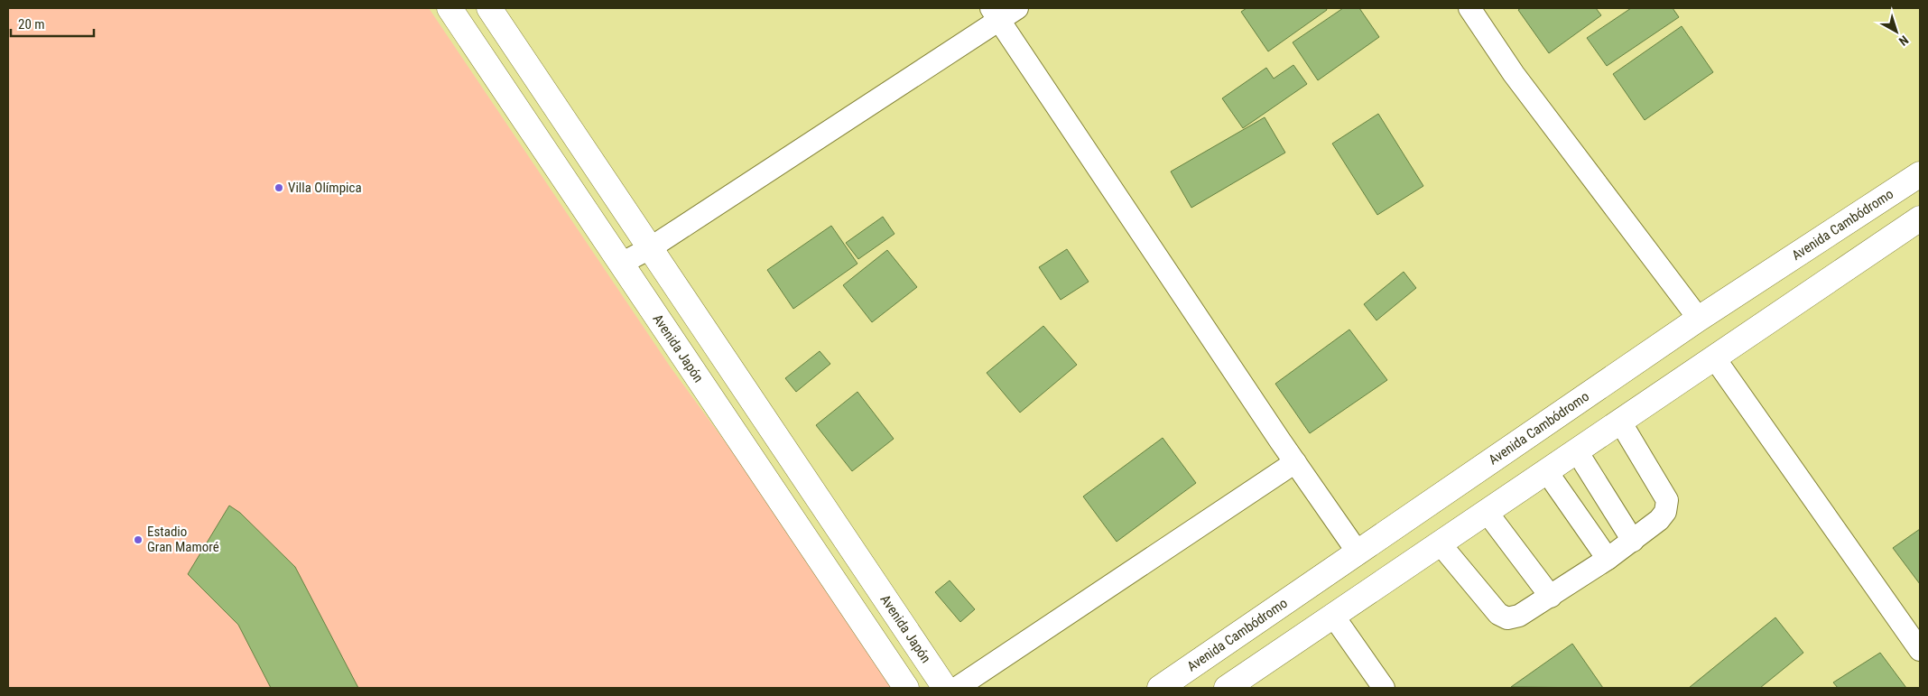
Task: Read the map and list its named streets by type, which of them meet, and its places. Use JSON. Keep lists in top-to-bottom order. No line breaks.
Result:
{"streets":{"street":["Avenida Cambódromo","Avenida Japón"]},"places":["Villa Olímpica","Estadio Gran Mamoré"],"scale_bar":"20 m","north":"bottom right"}
